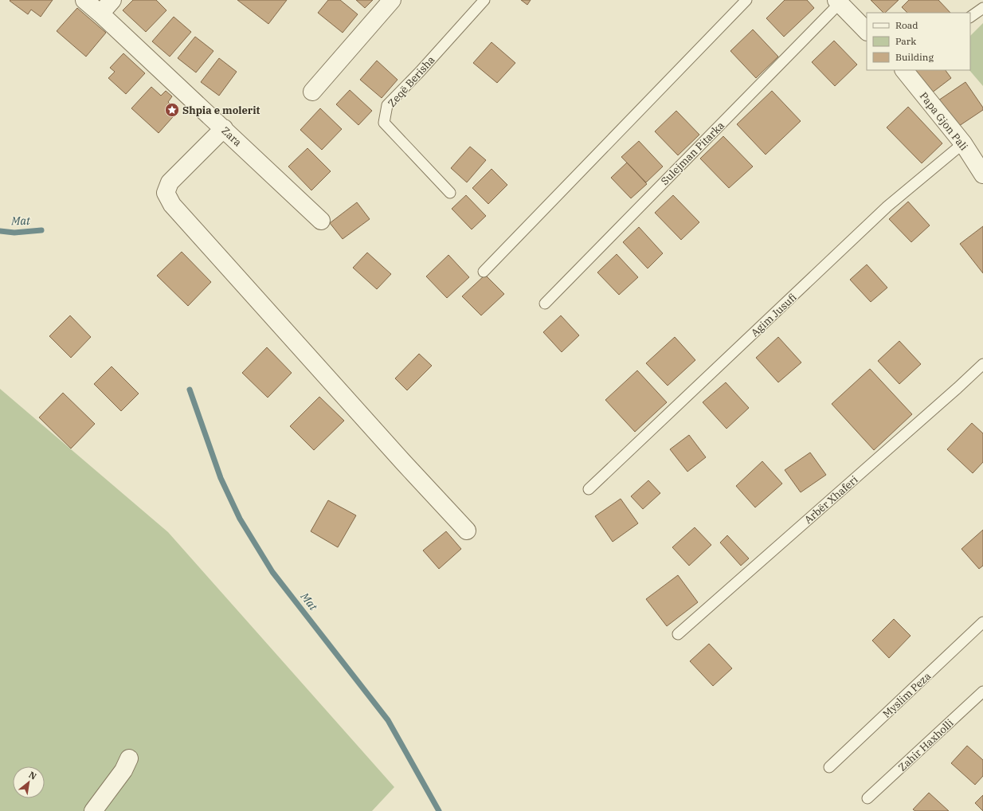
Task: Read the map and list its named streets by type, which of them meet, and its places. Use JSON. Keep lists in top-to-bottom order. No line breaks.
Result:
{"streets":{"street":["Papa Gjon Pali","Zara"],"lane":["Zeqë Berisha","Sulejman Pitarka","Agim Jusufi","Arbër Xhaferi","Myslim Peza","Zahir Haxholli"]},"crossings":[["Papa Gjon Pali","Agim Jusufi"]],"water":["Mat"],"places":{"place":["Shpia e molerit"]},"legend":["Road","Park","Building"],"north":"top right"}
